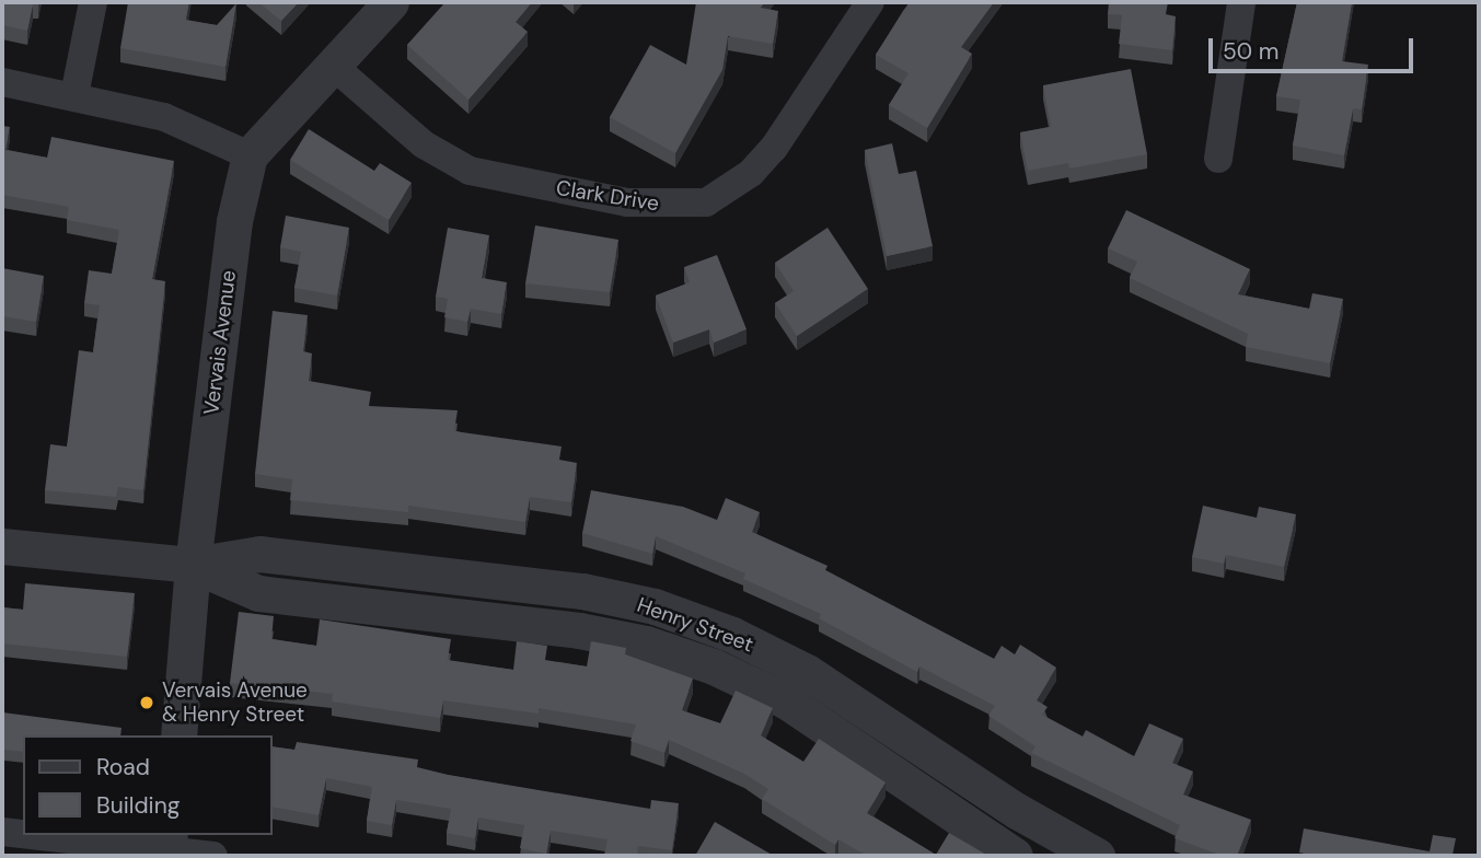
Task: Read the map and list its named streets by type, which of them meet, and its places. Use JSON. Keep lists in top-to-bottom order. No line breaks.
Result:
{"streets":{"street":["Clark Drive","Vervais Avenue","Henry Street"]},"crossings":[["Clark Drive","Vervais Avenue"],["Vervais Avenue","Henry Street"]],"places":["Vervais Avenue & Henry Street"],"legend":["Road","Building"],"scale_bar":"50 m"}
